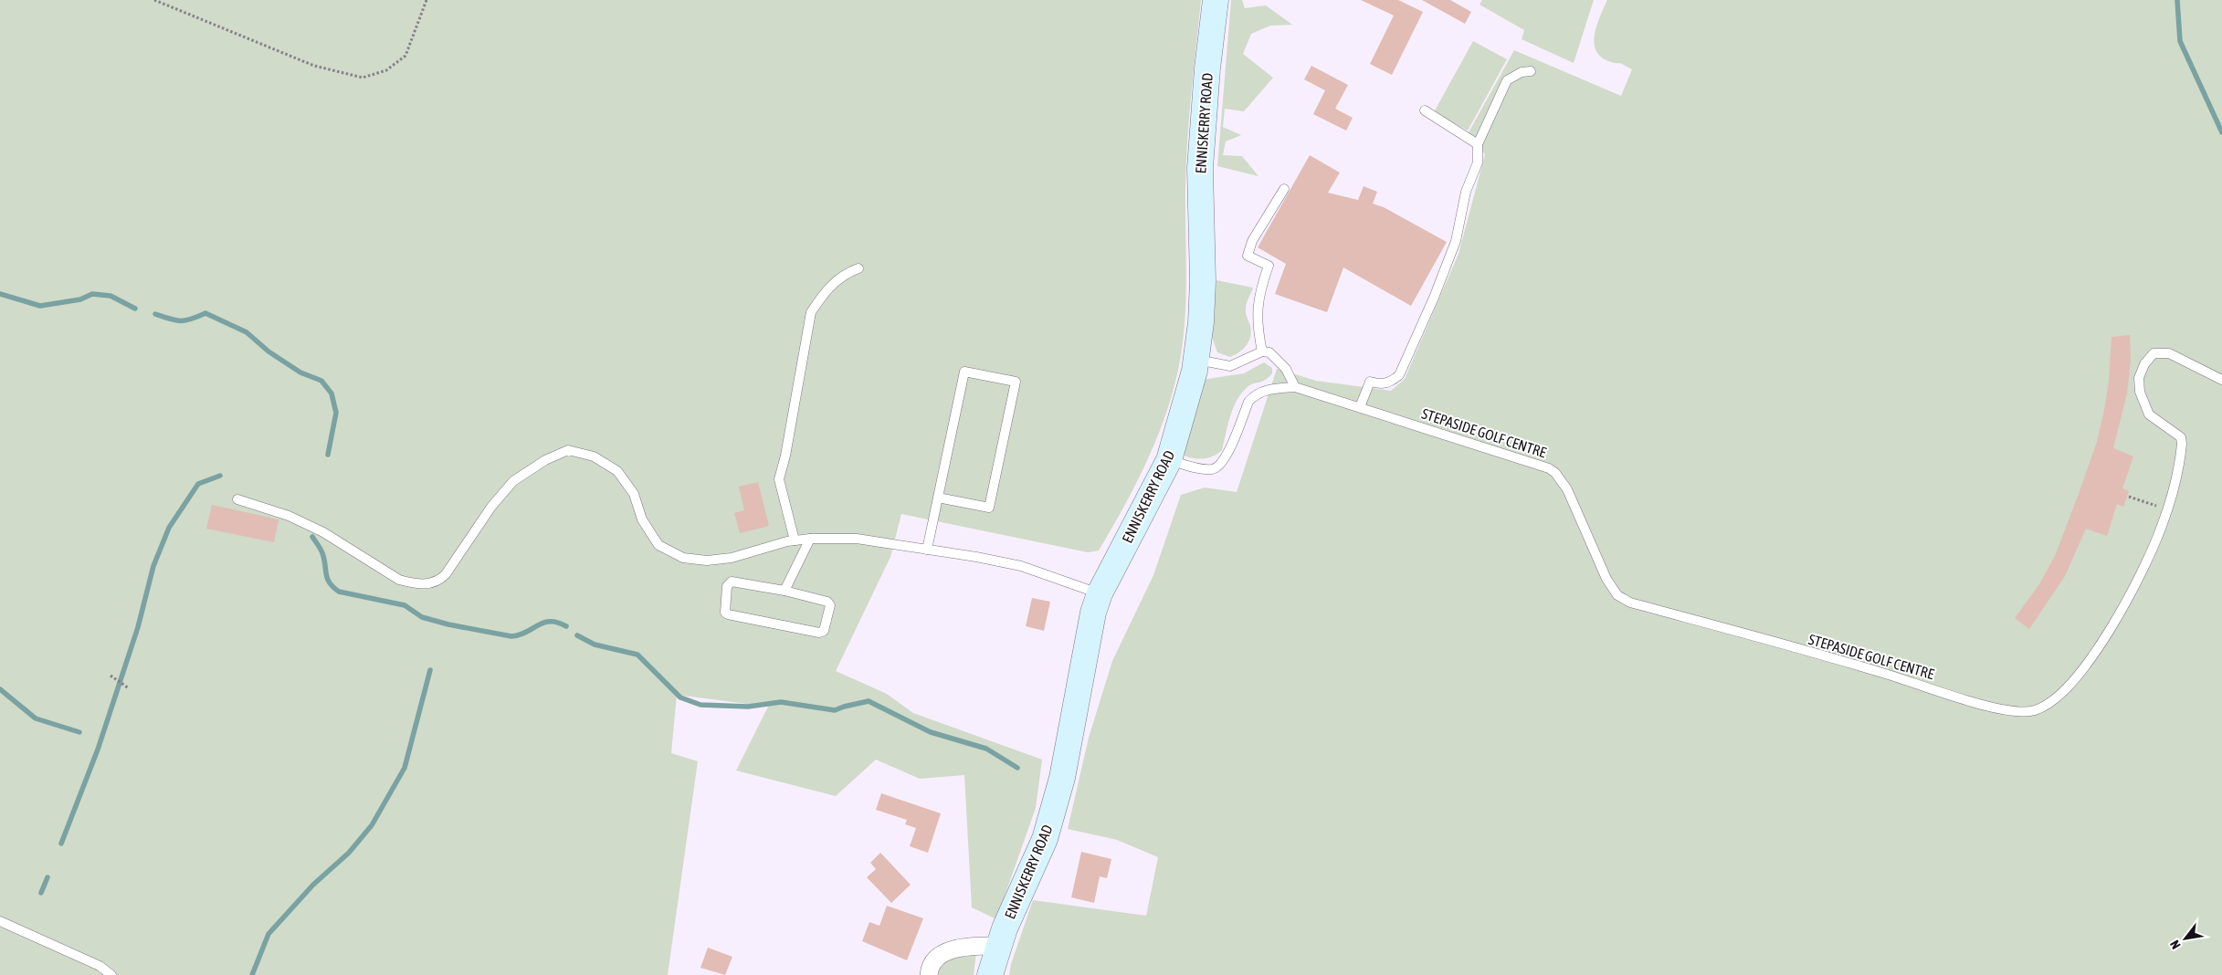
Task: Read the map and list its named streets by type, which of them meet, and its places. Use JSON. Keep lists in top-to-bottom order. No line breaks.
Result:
{"streets":{"main road":["ENNISKERRY ROAD"],"lane":["STEPASIDE GOLF CENTRE"]},"north":"bottom left"}
